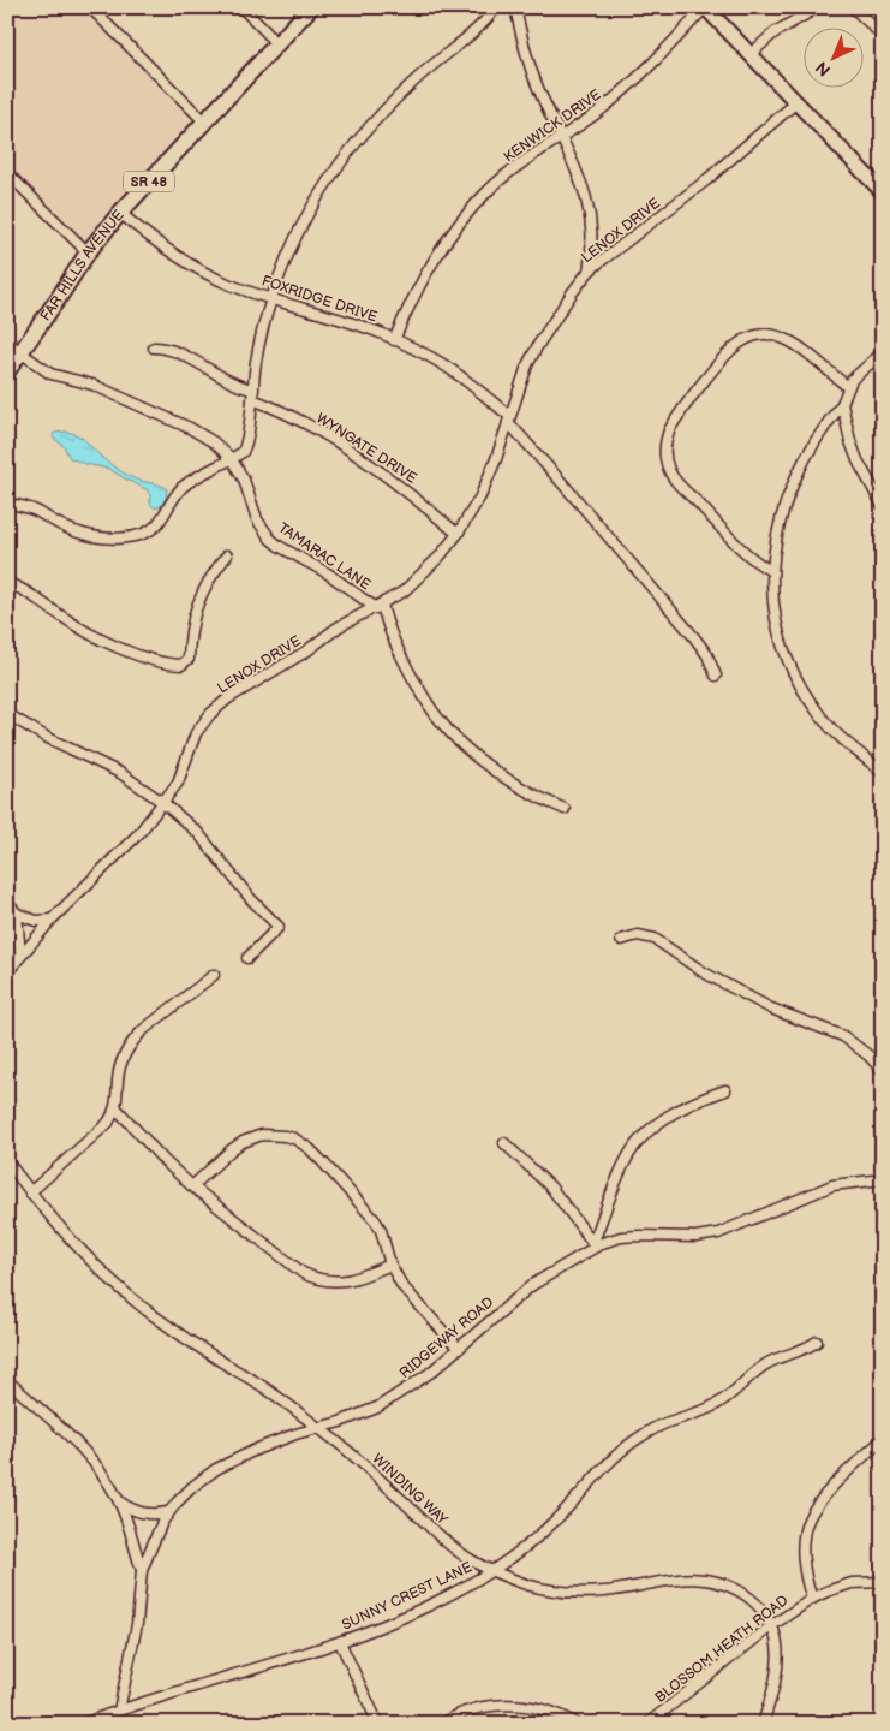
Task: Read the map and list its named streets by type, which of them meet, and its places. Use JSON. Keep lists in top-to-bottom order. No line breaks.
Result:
{"streets":{"main road":["SR 48","FAR HILLS AVENUE"],"street":["KENWICK DRIVE","LENOX DRIVE","FOXRIDGE DRIVE","WYNGATE DRIVE","TAMARAC LANE","RIDGEWAY ROAD","WINDING WAY","SUNNY CREST LANE","BLOSSOM HEATH ROAD"]},"crossings":[["KENWICK DRIVE","FOXRIDGE DRIVE"],["LENOX DRIVE","FOXRIDGE DRIVE"],["LENOX DRIVE","WYNGATE DRIVE"],["LENOX DRIVE","TAMARAC LANE"],["FAR HILLS AVENUE","FOXRIDGE DRIVE"],["RIDGEWAY ROAD","WINDING WAY"],["RIDGEWAY ROAD","SUNNY CREST LANE"],["WINDING WAY","SUNNY CREST LANE"],["WINDING WAY","BLOSSOM HEATH ROAD"]],"north":"bottom left"}
